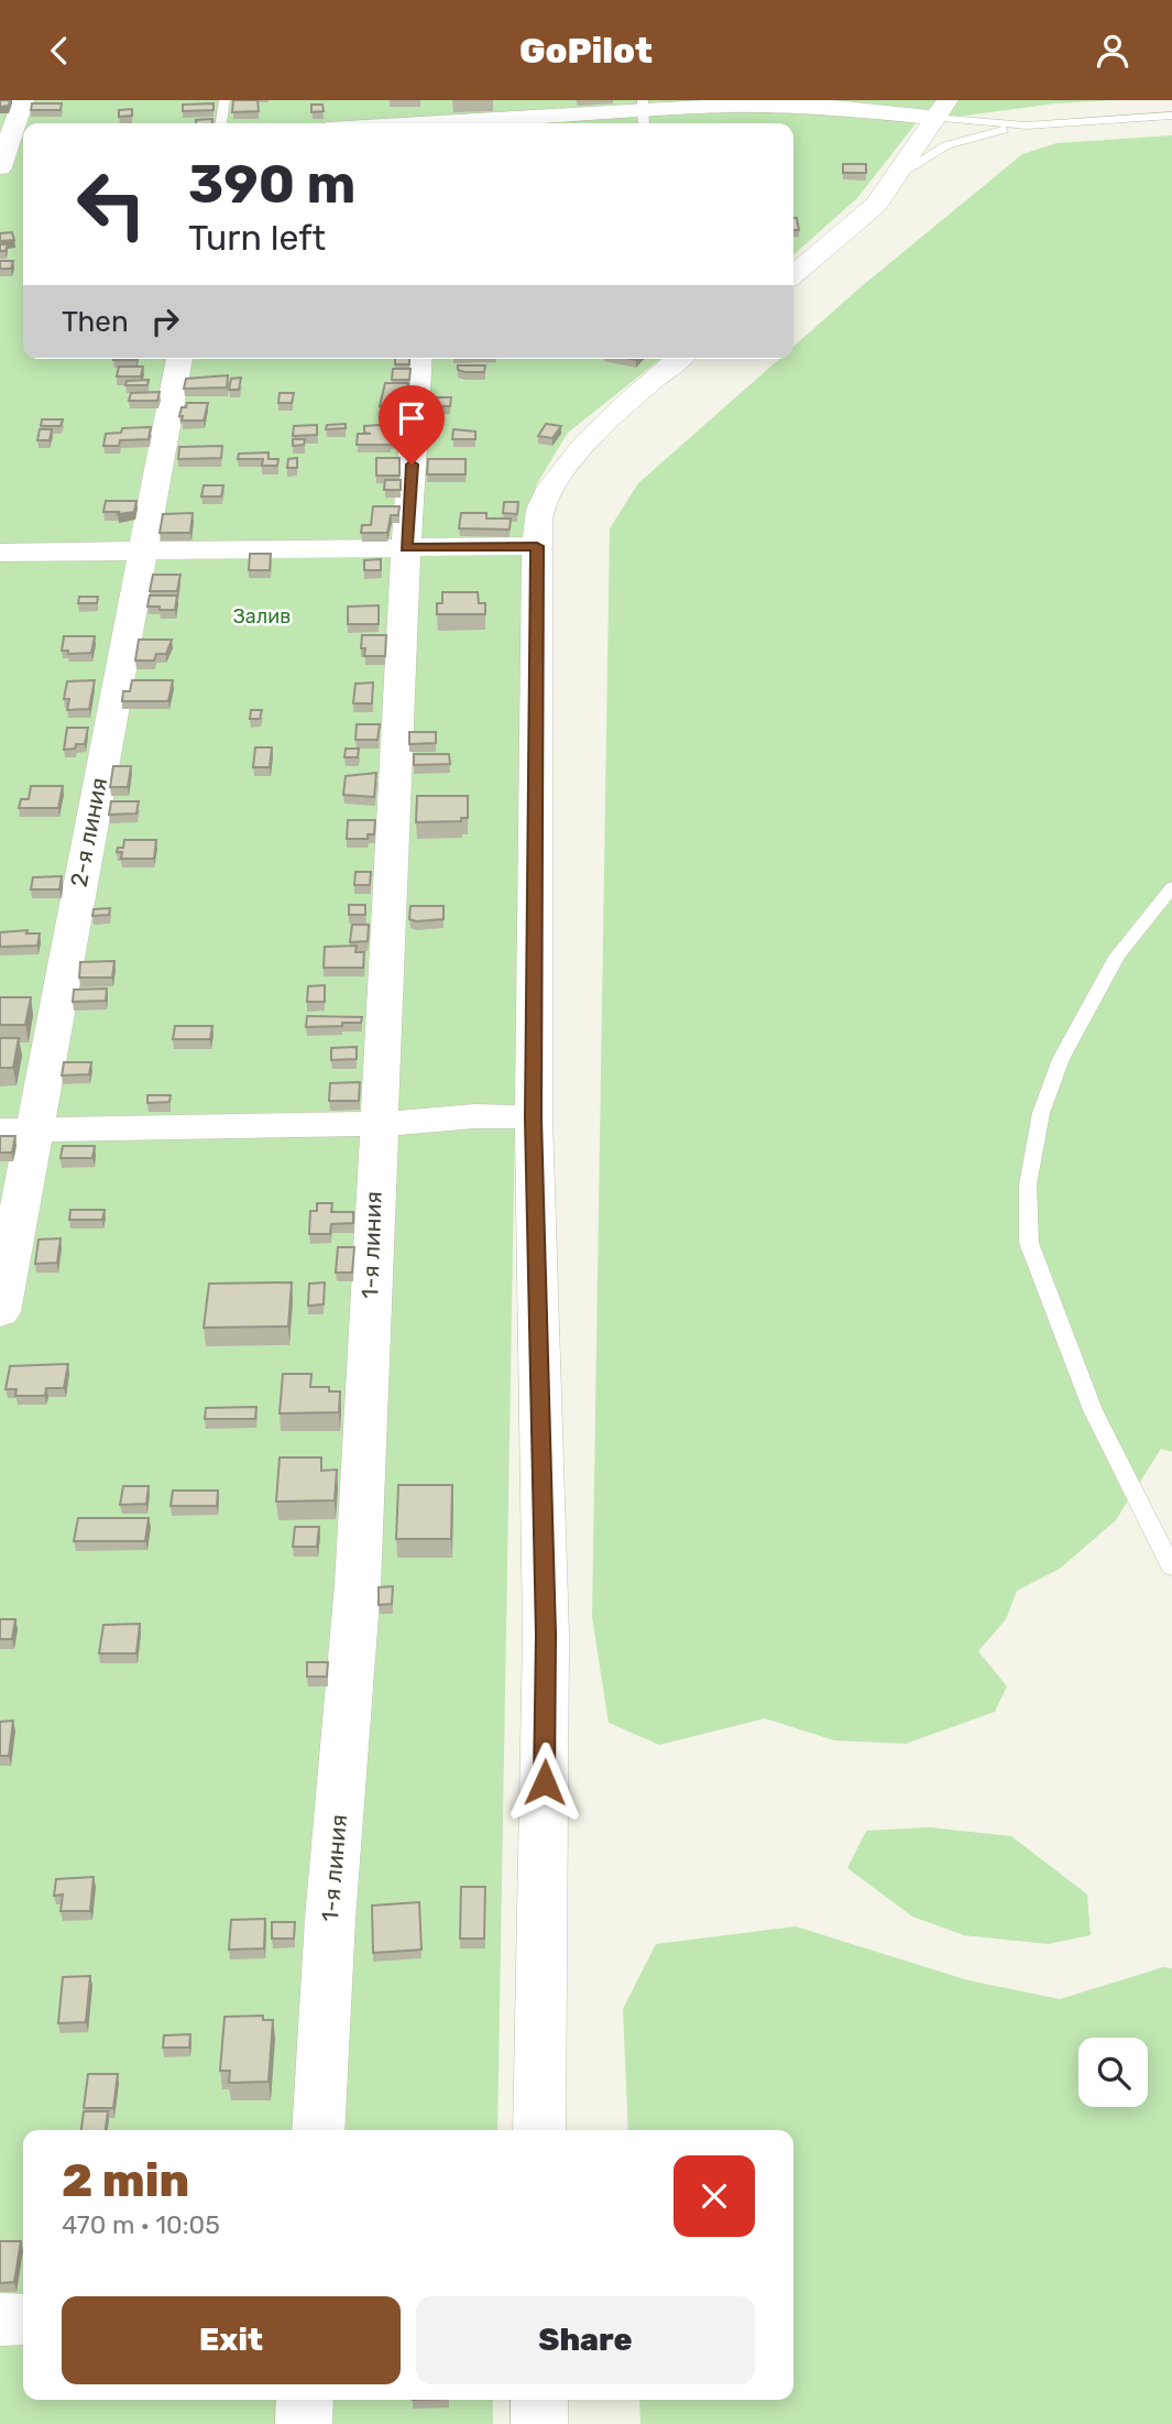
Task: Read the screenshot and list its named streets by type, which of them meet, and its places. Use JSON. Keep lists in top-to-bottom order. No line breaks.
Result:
{"streets":{"street":["2-я линия","1-я линия"]},"parks":["Залив"],"page":{"header":"GoPilot","turn":["390 m","Turn left"],"then":"Then","heading":["2 min","470 m · 10:05"],"buttons":["Exit","Share"]}}
